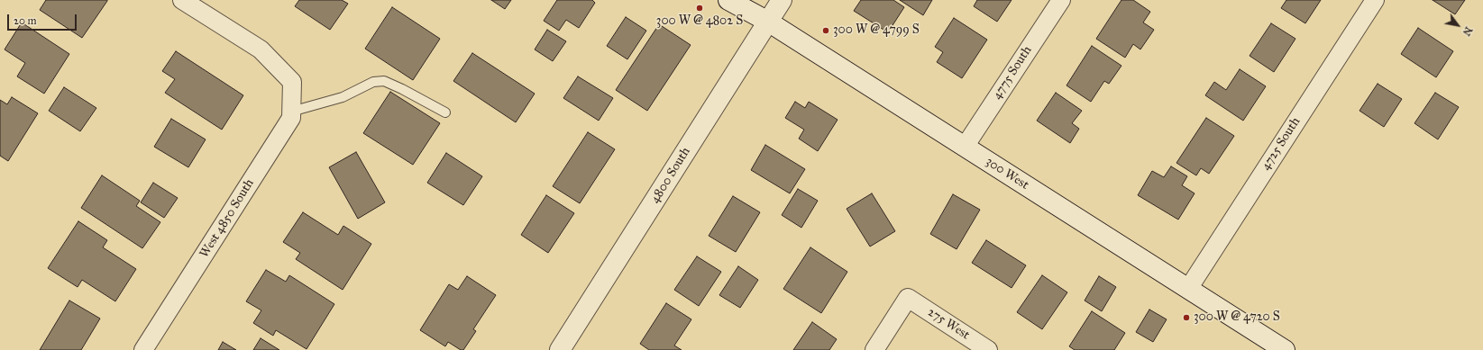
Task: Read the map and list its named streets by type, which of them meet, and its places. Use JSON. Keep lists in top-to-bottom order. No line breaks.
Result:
{"streets":{"main road":["300 West","4800 South"],"street":["4775 South","4725 South","West 4850 South","275 West"]},"crossings":[["4775 South","300 West"],["4725 South","300 West"],["300 West","4800 South"]],"places":["300 W @ 4802 S","300 W @ 4799 S","300 W @ 4720 S"],"scale_bar":"20 m","north":"bottom right"}
